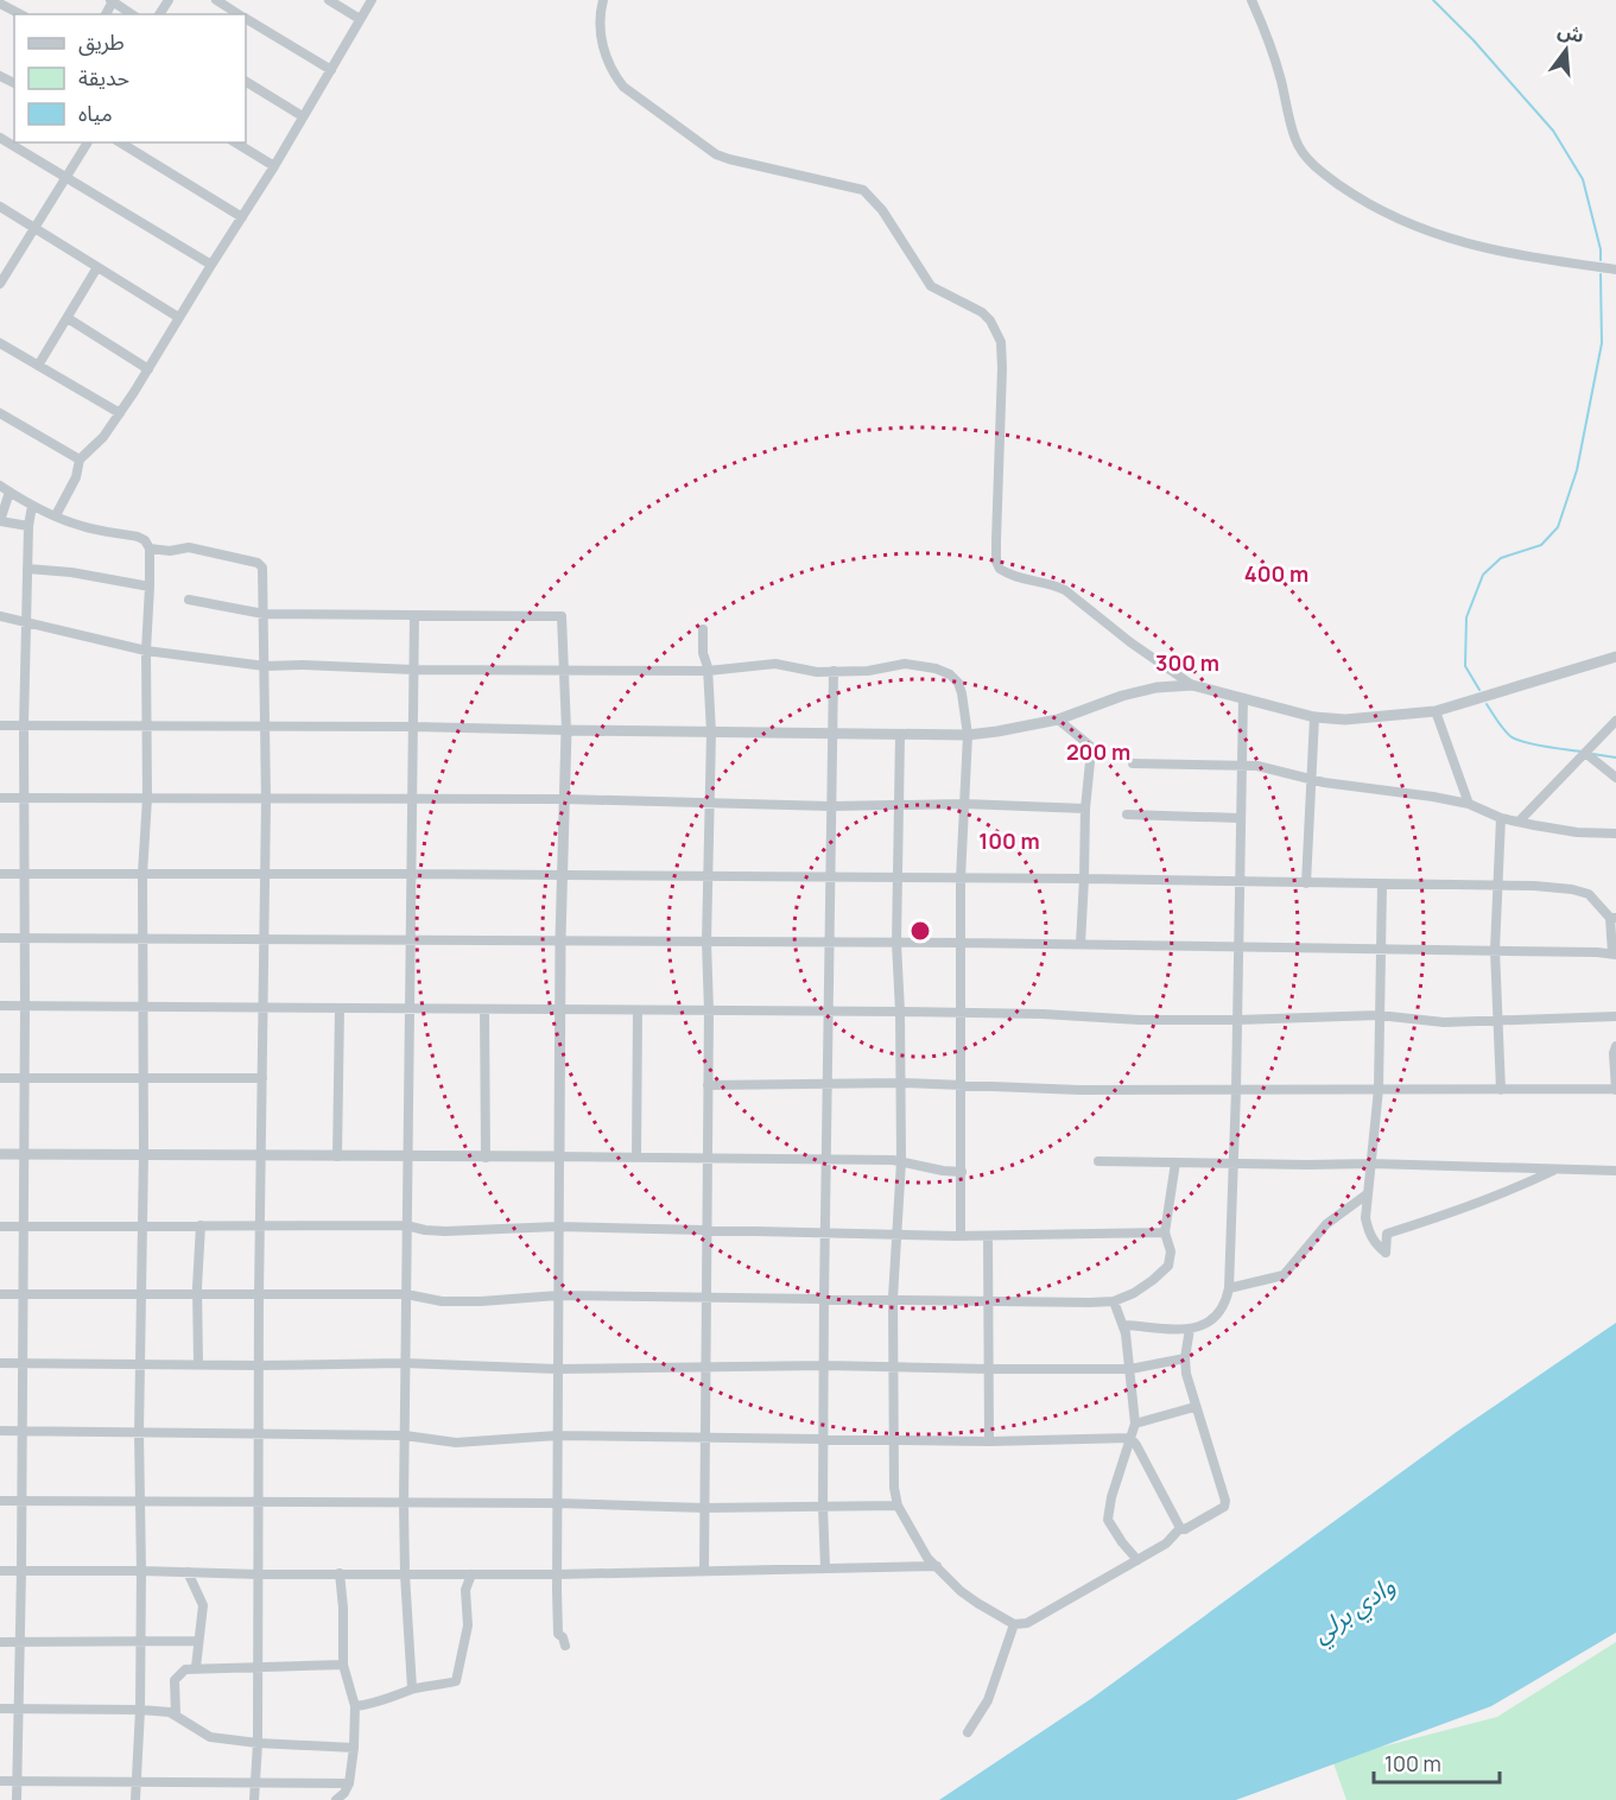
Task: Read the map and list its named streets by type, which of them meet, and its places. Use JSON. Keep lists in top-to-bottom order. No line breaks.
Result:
{"water":["وادي برلي"],"legend":["طريق","حديقة","مياه"],"scale_bar":"100 m","north":"top","rings":["400 m","300 m","200 m","100 m"]}
